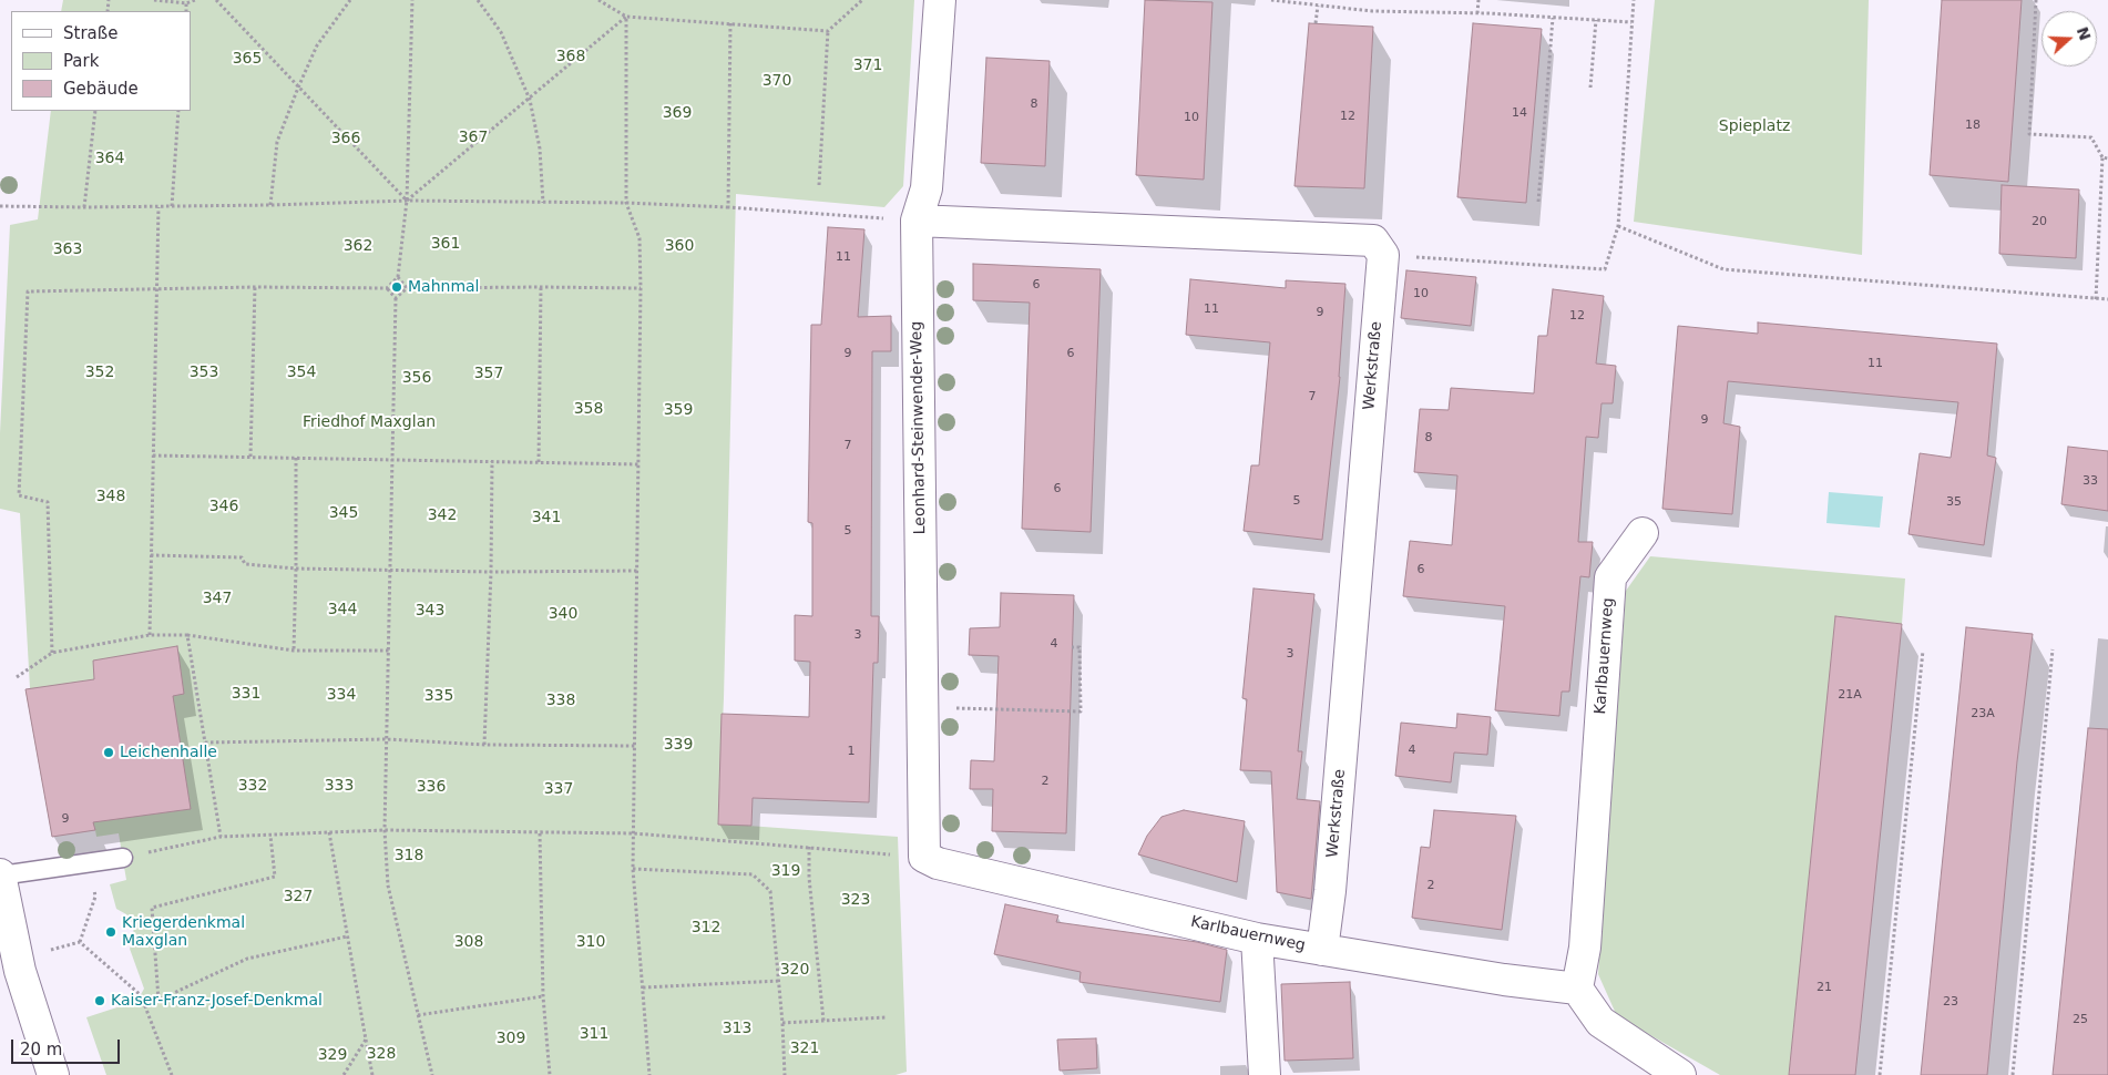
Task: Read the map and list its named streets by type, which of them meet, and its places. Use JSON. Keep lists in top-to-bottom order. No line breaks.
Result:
{"streets":{"street":["Werkstraße","Leonhard-Steinwender-Weg","Karlbauernweg"]},"crossings":[["Werkstraße","Karlbauernweg"],["Leonhard-Steinwender-Weg","Karlbauernweg"]],"parks":["368","365","371","370","369","Spieplatz","367","366","364","361","362","360","363","352","353","354","357","356","358","359","Friedhof Maxglan","348","346","345","342","341","347","344","343","340","331","334","335","338","339","332","333","336","337","318","319","327","323","312","308","310","320","313","311","309","321","328","329"],"places":["Mahnmal","Leichenhalle","Kriegerdenkmal Maxglan","Kaiser-Franz-Josef-Denkmal"],"house_numbers":["8","14","12","10","18","20","11","6","10","11","9","12","9","6","11","7","9","8","7","33","6","5","35","5","6","3","4","3","21A","23A","4","1","2","9","2","21","23","25"],"legend":["Straße","Park","Gebäude"],"scale_bar":"20 m","north":"right"}
